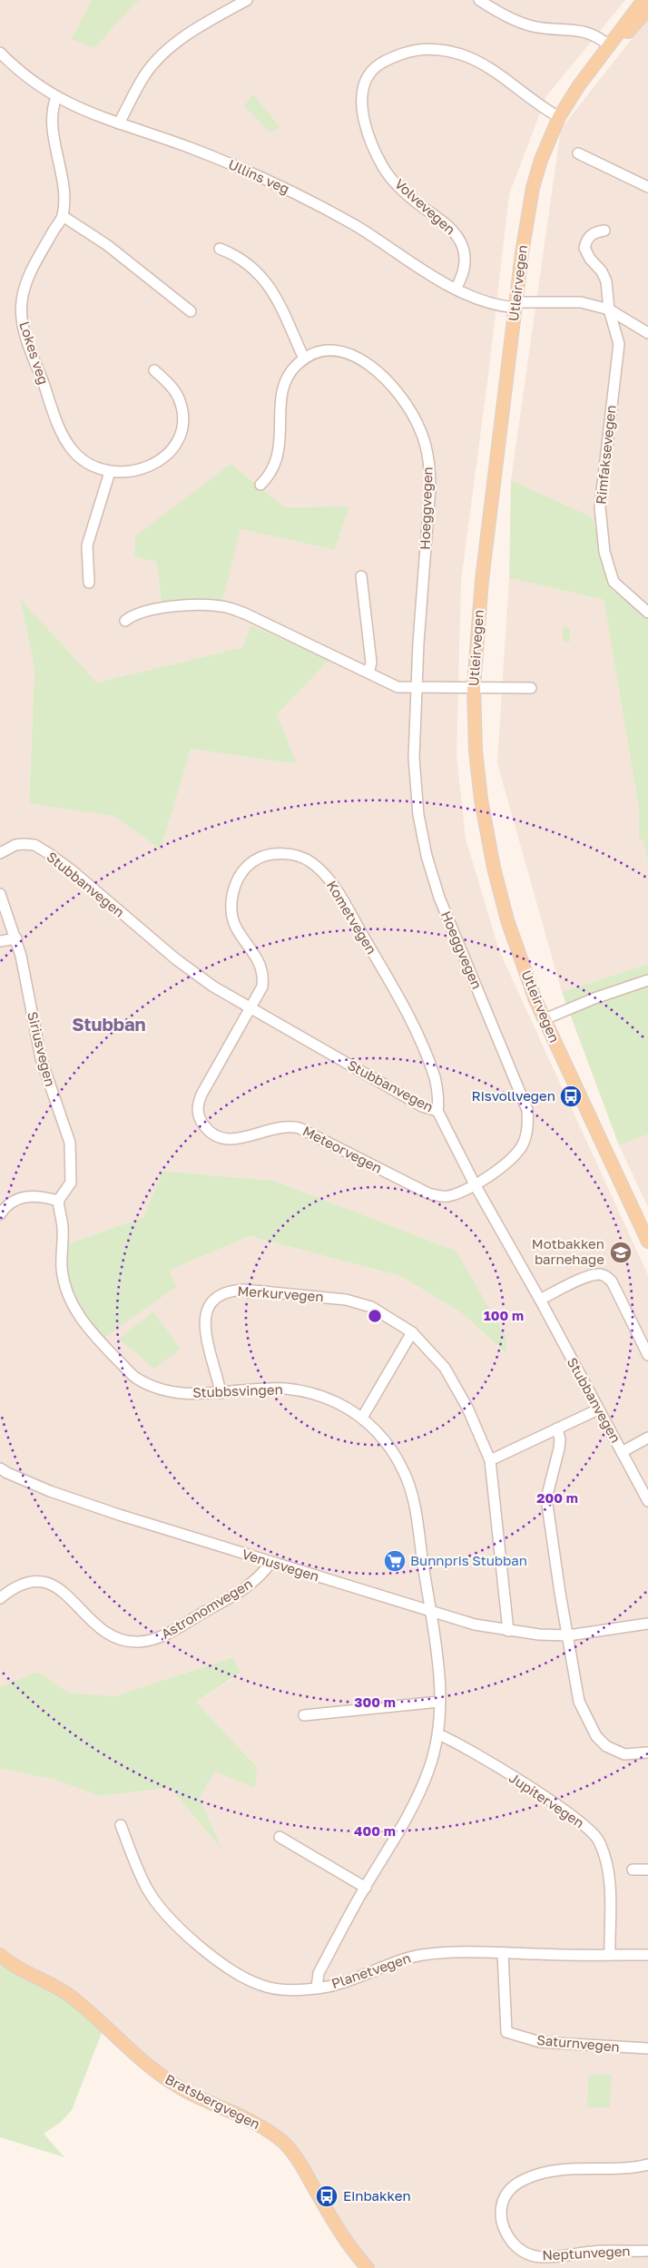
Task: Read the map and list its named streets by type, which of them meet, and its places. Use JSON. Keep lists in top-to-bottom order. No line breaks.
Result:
{"streets":{"main road":["Utleirvegen","Bratsbergvegen"],"street":["Ullins veg","Volvevegen","Lokes veg","Rimfaksevegen","Hoeggvegen","Stubbanvegen","Kometvegen","Siriusvegen","Meteorvegen","Merkurvegen","Stubbsvingen","Venusvegen","Astronomvegen","Jupitervegen","Planetvegen","Saturnvegen","Neptunvegen"]},"crossings":[["Ullins veg","Volvevegen"],["Ullins veg","Utleirvegen"],["Ullins veg","Lokes veg"],["Ullins veg","Rimfaksevegen"],["Volvevegen","Utleirvegen"],["Hoeggvegen","Stubbanvegen"],["Hoeggvegen","Meteorvegen"],["Stubbanvegen","Kometvegen"],["Stubbanvegen","Meteorvegen"],["Kometvegen","Meteorvegen"],["Siriusvegen","Stubbsvingen"],["Merkurvegen","Stubbsvingen"],["Merkurvegen","Venusvegen"],["Stubbsvingen","Venusvegen"],["Stubbsvingen","Jupitervegen"],["Stubbsvingen","Planetvegen"],["Venusvegen","Astronomvegen"],["Jupitervegen","Planetvegen"],["Planetvegen","Saturnvegen"]],"districts":["Stubban"],"places":{"bus stop":["Risvollvegen","Einbakken"],"school or university":["Motbakken barnehage"],"supermarket":["Bunnpris Stubban"]},"rings":["100 m","200 m","300 m","400 m"]}
